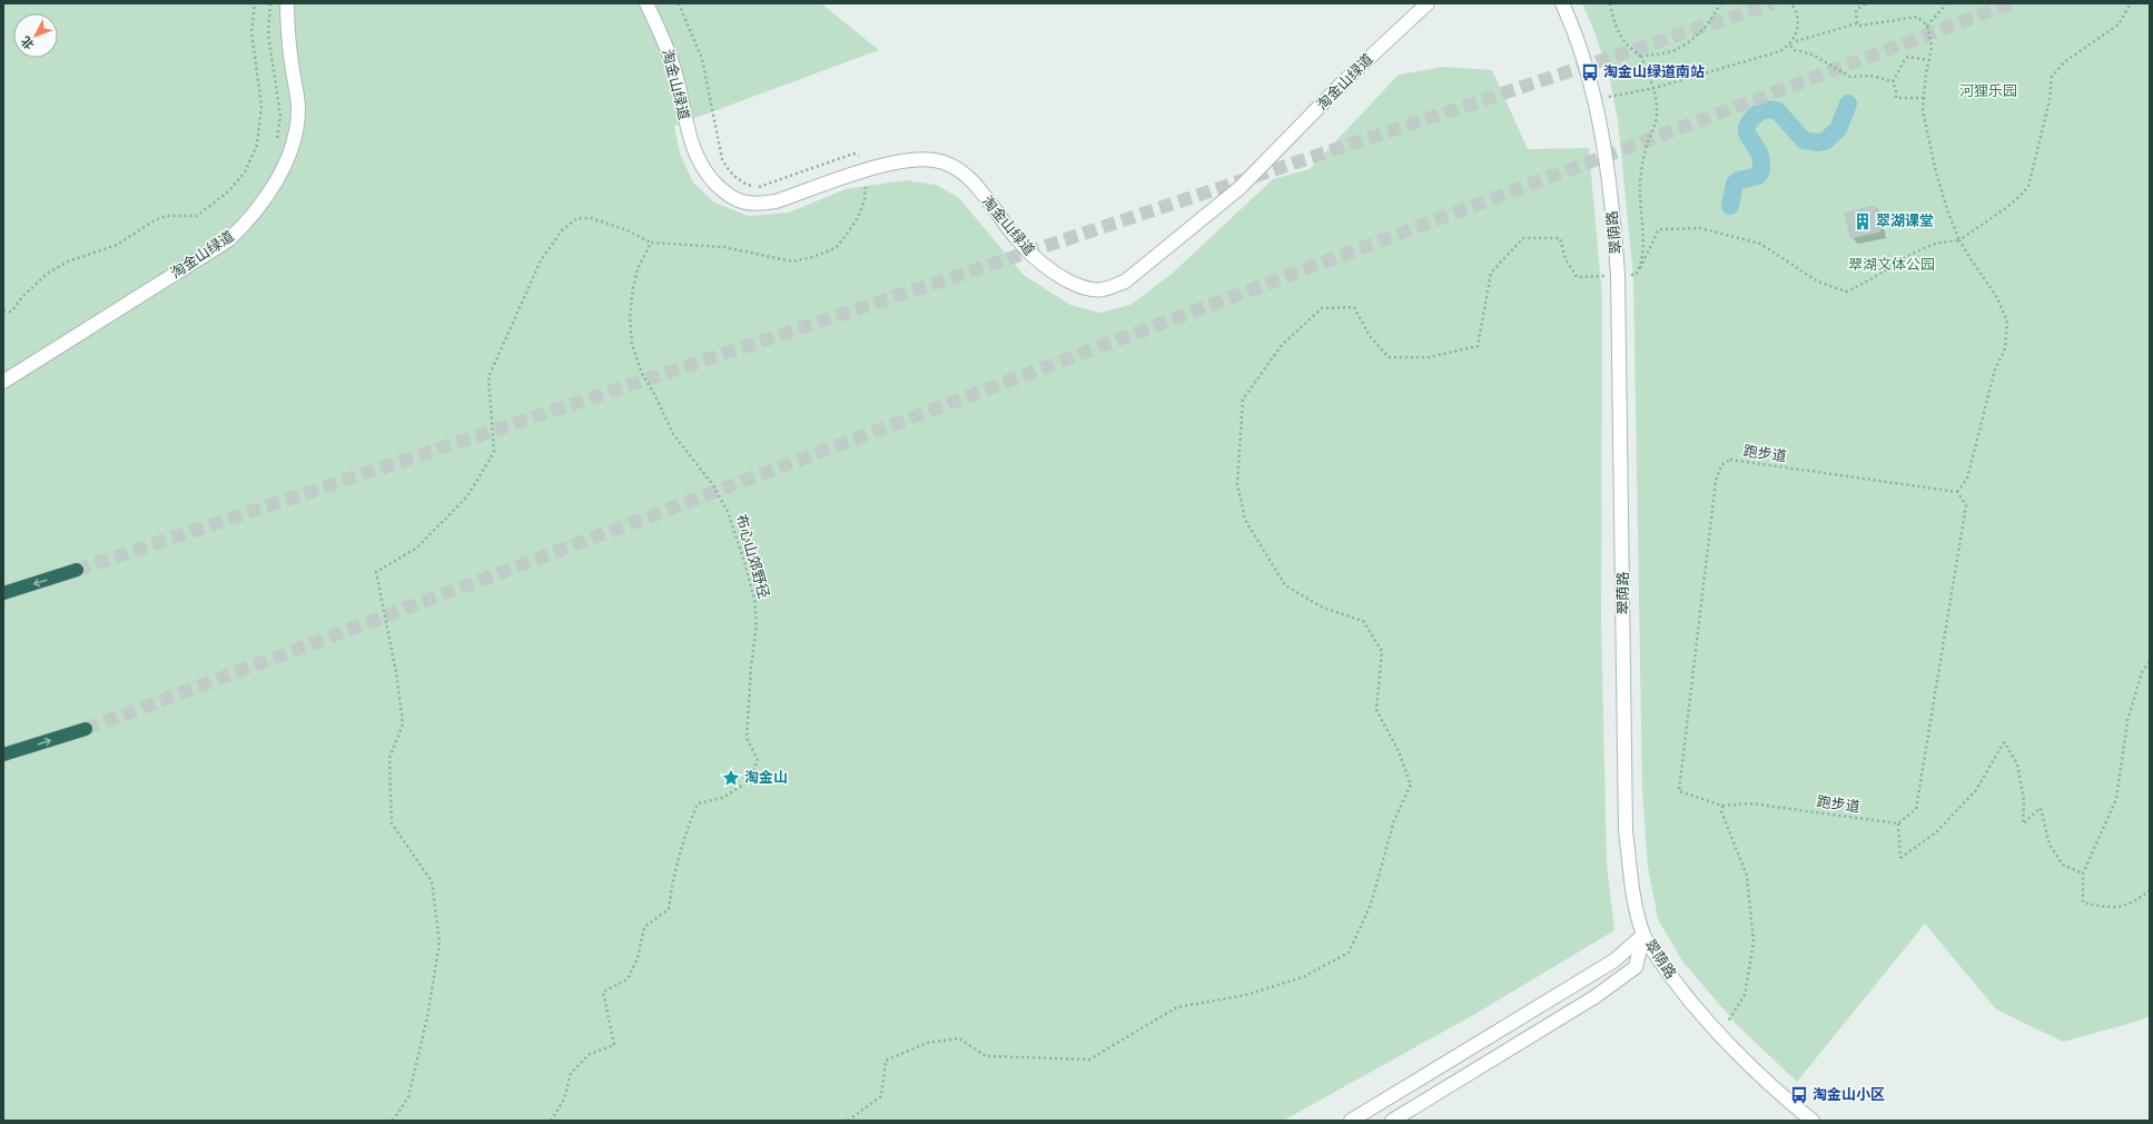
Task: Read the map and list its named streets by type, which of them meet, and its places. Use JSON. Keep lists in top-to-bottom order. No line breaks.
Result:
{"streets":{"street":["淘金山绿道","翠荫路"],"path":["跑步道","布心山郊野径"]},"parks":["河狸乐园","翠湖文体公园"],"places":{"bus stop":["淘金山绿道南站","淘金山小区"],"building":["翠湖课堂"],"place":["淘金山"]},"north":"bottom left"}
